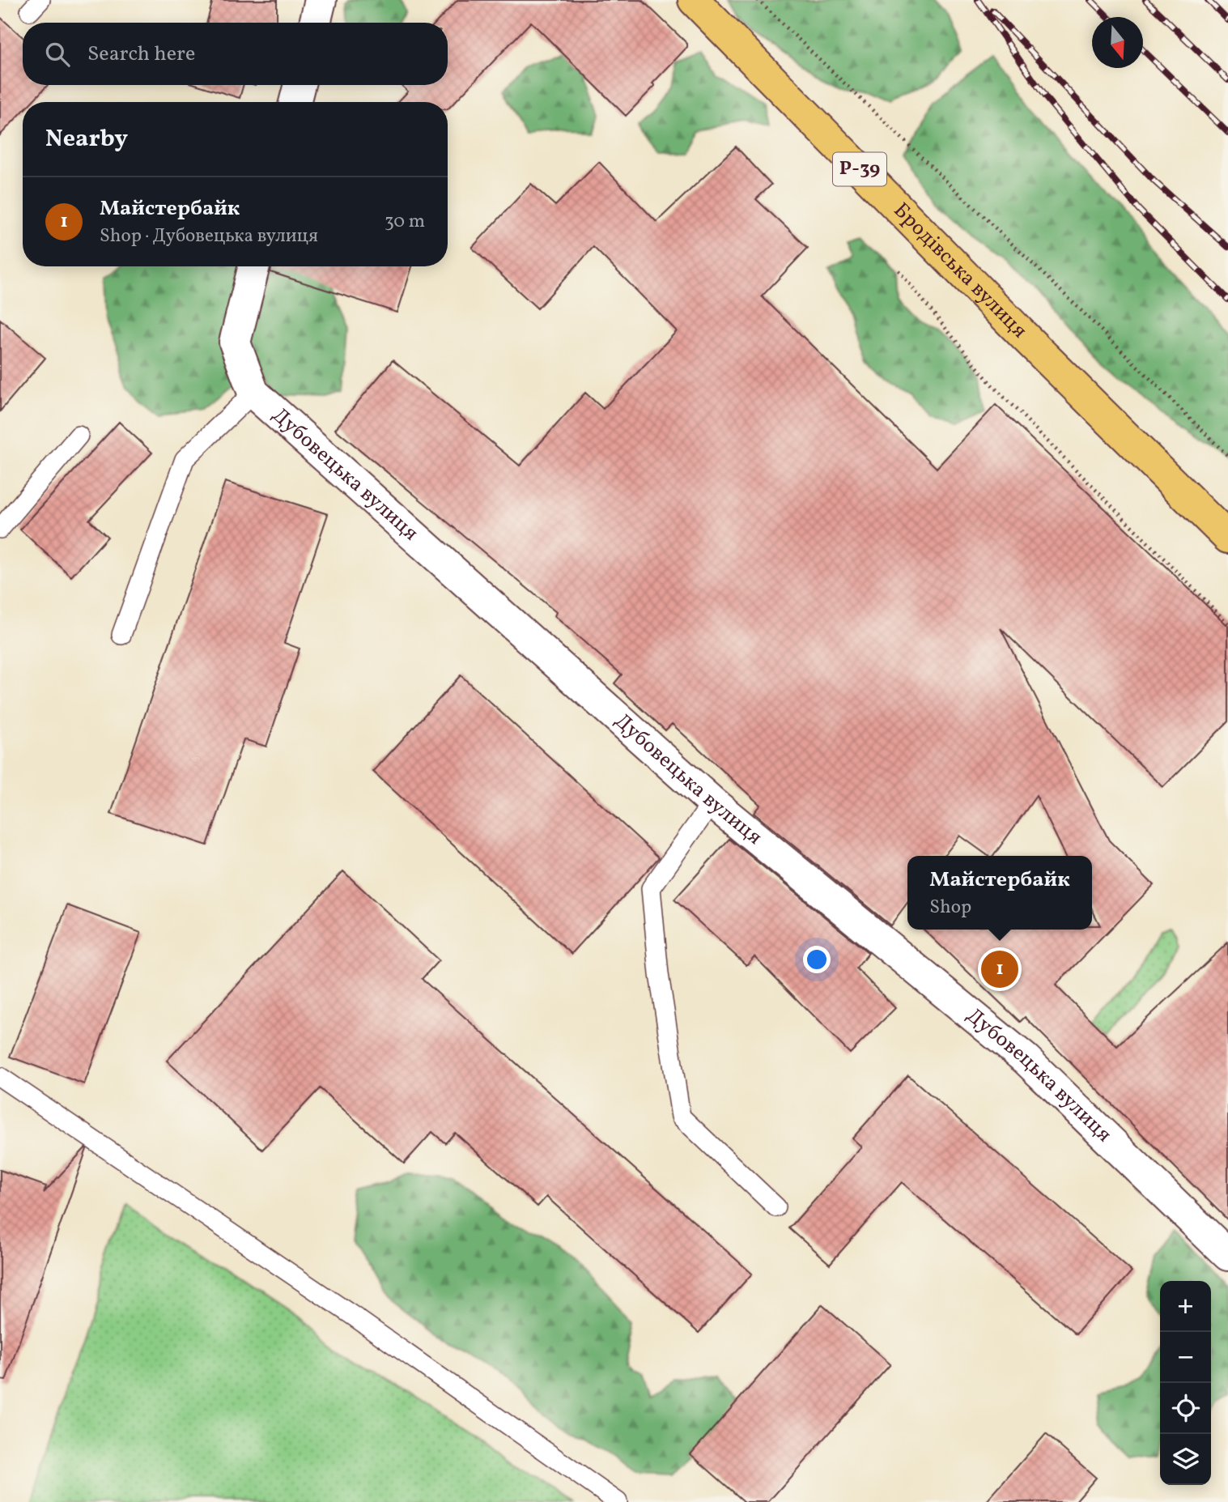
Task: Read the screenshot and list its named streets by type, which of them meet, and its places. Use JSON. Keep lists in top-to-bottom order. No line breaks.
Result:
{"streets":{"main road":["Р-39","Бродівська вулиця"],"street":["Дубовецька вулиця"]},"north":"bottom","page":{"search":"Search here","heading":"Nearby","list":[{"mark":"1","name":"Майстербайк","note":"Shop · Дубовецька вулиця","value":"30 m"}],"popup":["Майстербайк","Shop"],"pins":"1","map_buttons":["+","−"]}}
